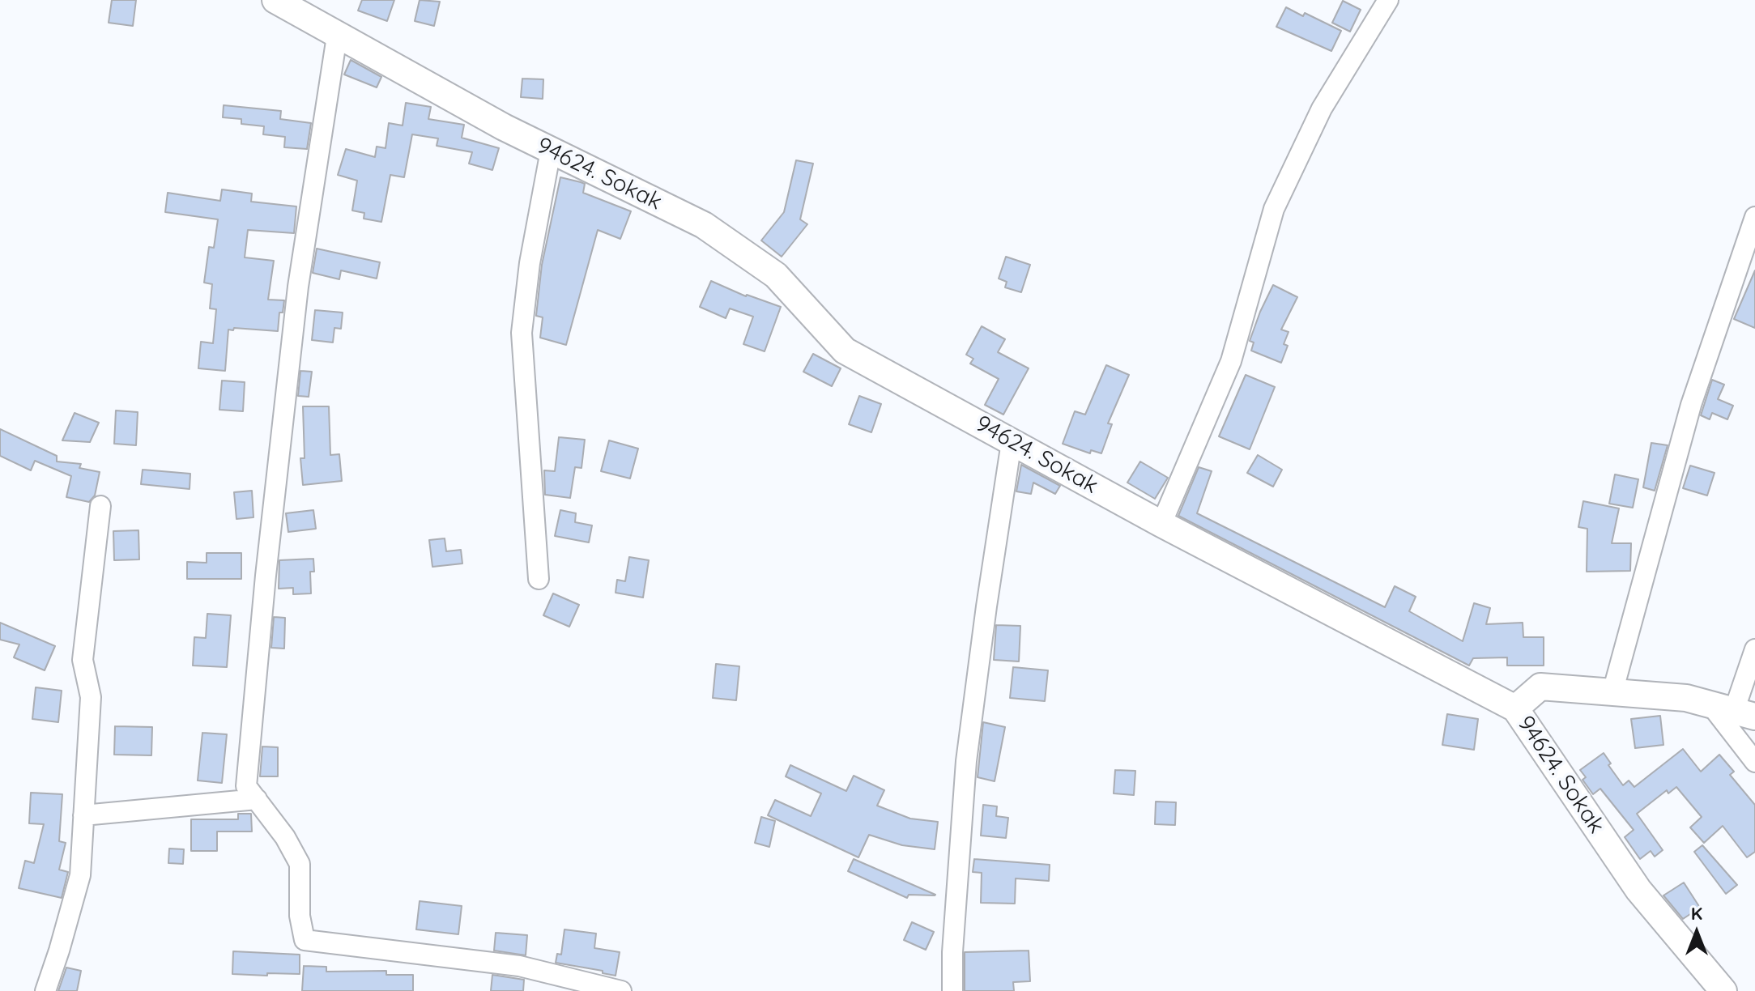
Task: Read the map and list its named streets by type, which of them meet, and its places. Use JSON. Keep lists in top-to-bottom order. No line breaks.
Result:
{"streets":{"street":["94624. Sokak"]},"north":"top"}
